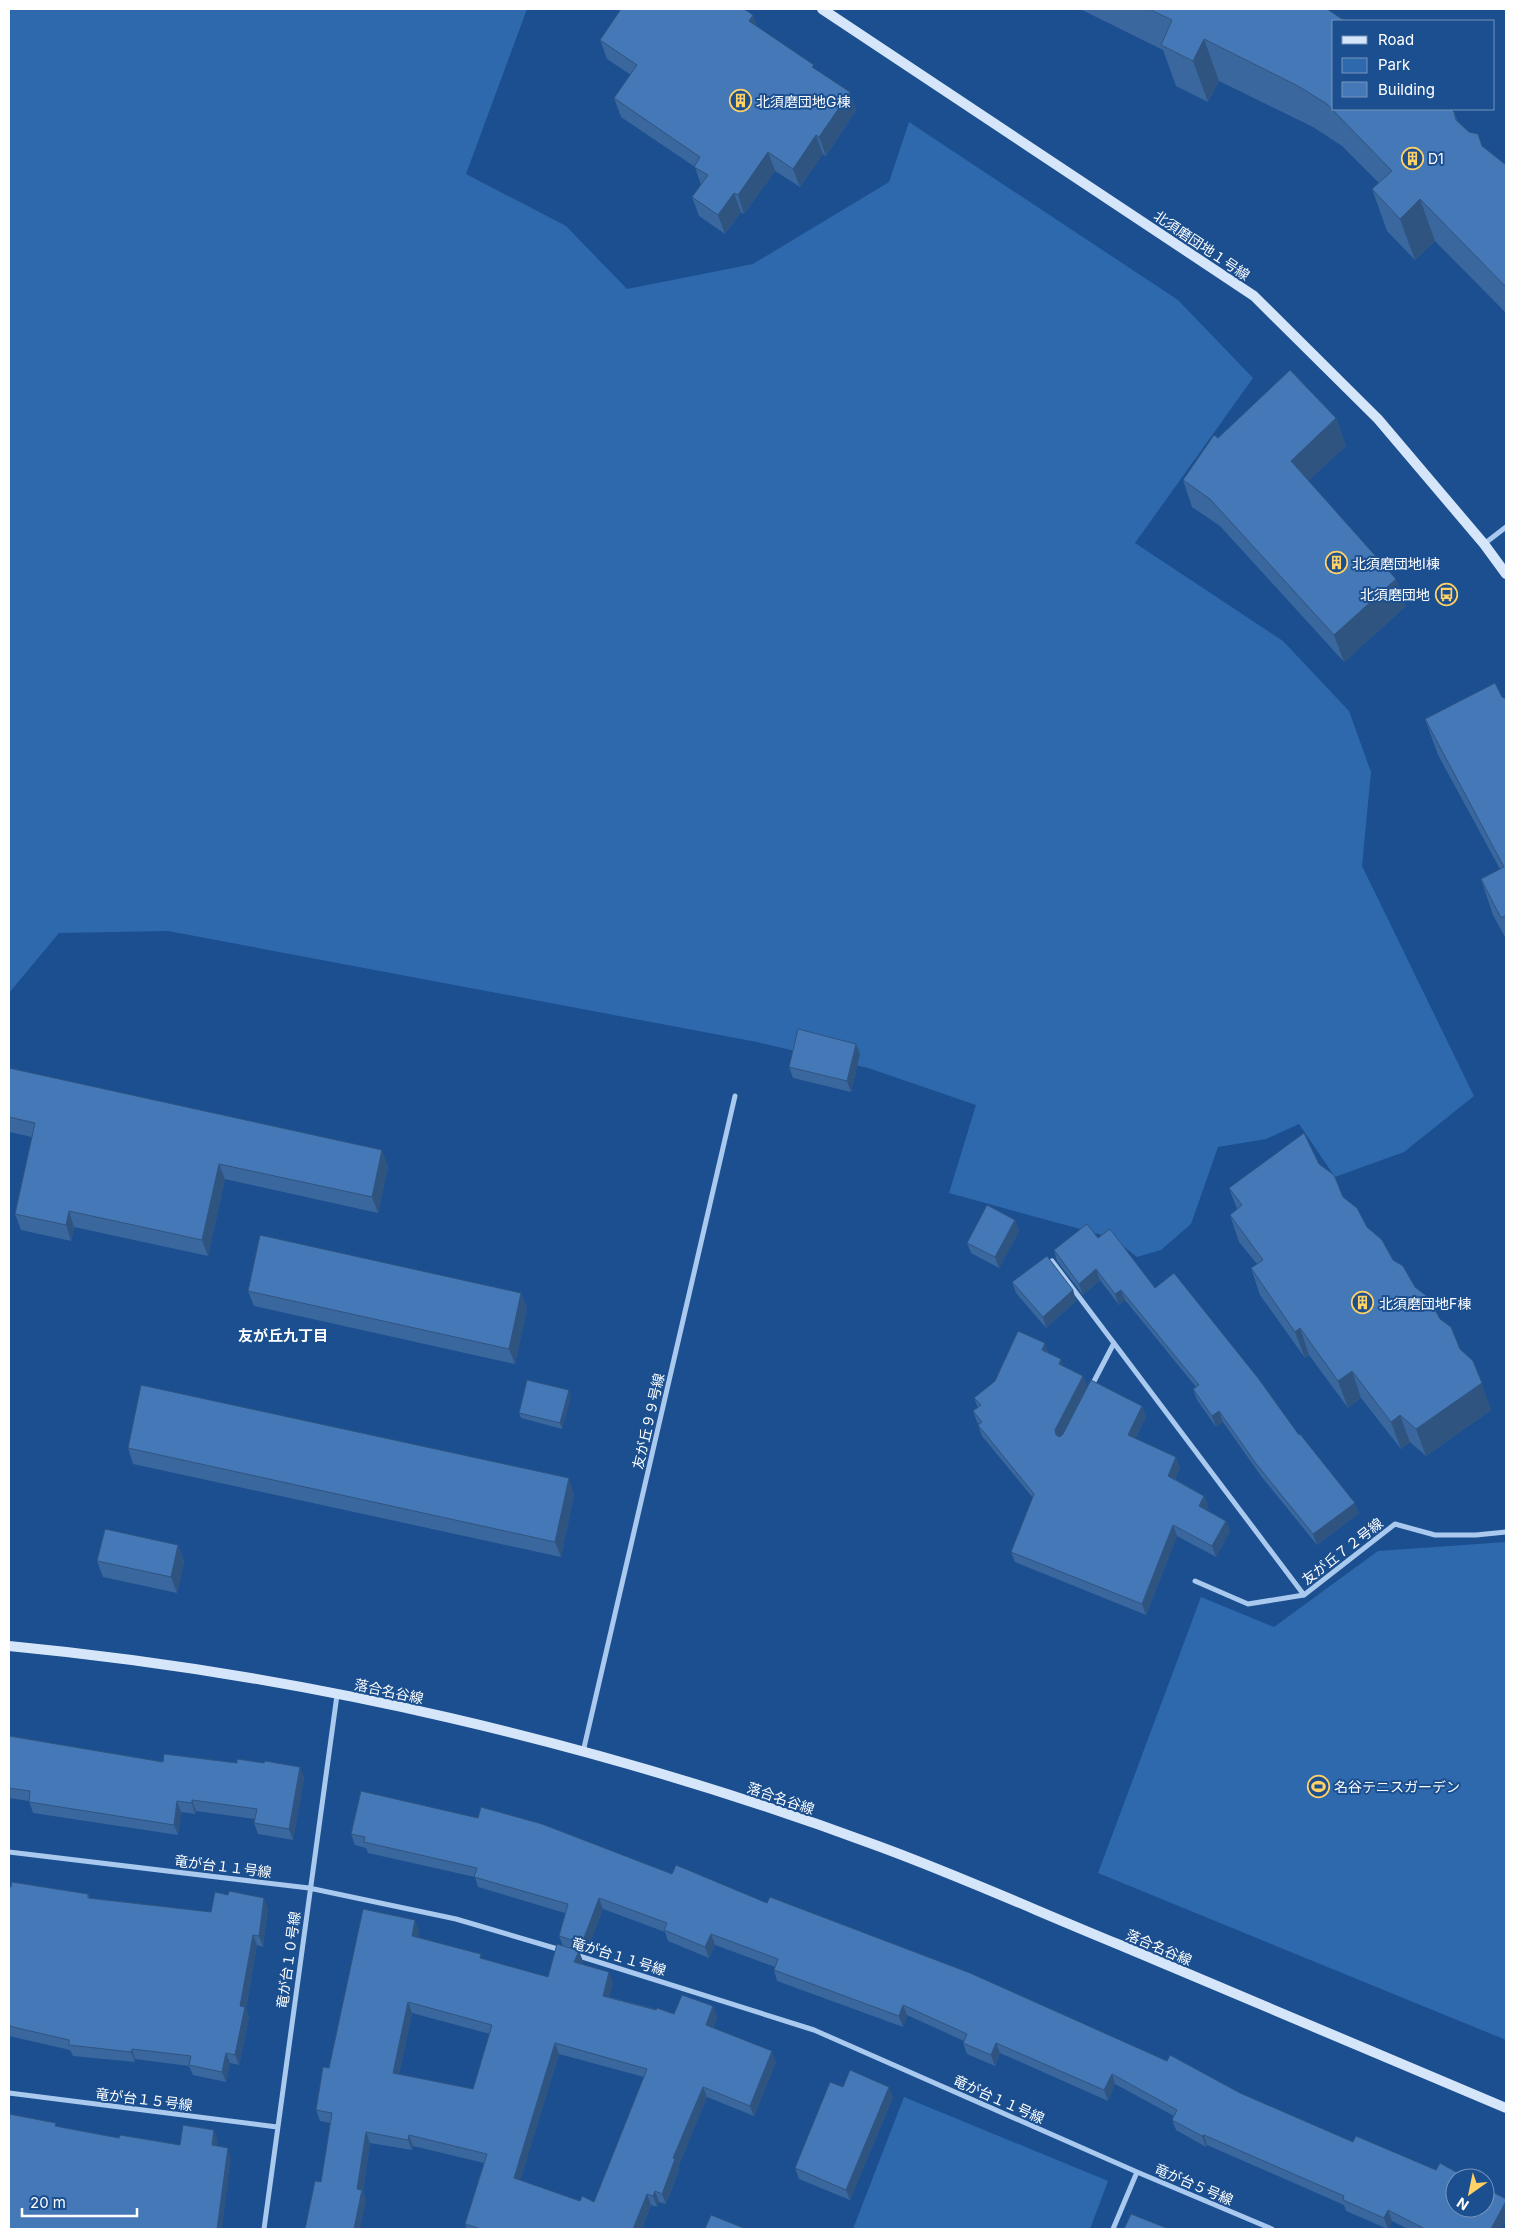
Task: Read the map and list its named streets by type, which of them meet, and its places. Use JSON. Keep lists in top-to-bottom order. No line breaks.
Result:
{"streets":{"street":["北須磨団地１号線","友が丘９９号線","友が丘７２号線","落合名谷線","竜が台１１号線","竜が台１０号線","竜が台１５号線","竜が台５号線"]},"crossings":[["友が丘９９号線","落合名谷線"],["落合名谷線","竜が台１０号線"],["竜が台１１号線","竜が台１０号線"],["竜が台１１号線","竜が台５号線"],["竜が台１０号線","竜が台１５号線"]],"districts":["友が丘九丁目"],"places":{"building":["北須磨団地G棟","D1","北須磨団地I棟","北須磨団地F棟"],"bus stop":["北須磨団地"],"sports":["名谷テニスガーデン"]},"legend":["Road","Park","Building"],"scale_bar":"20 m","north":"bottom left"}
